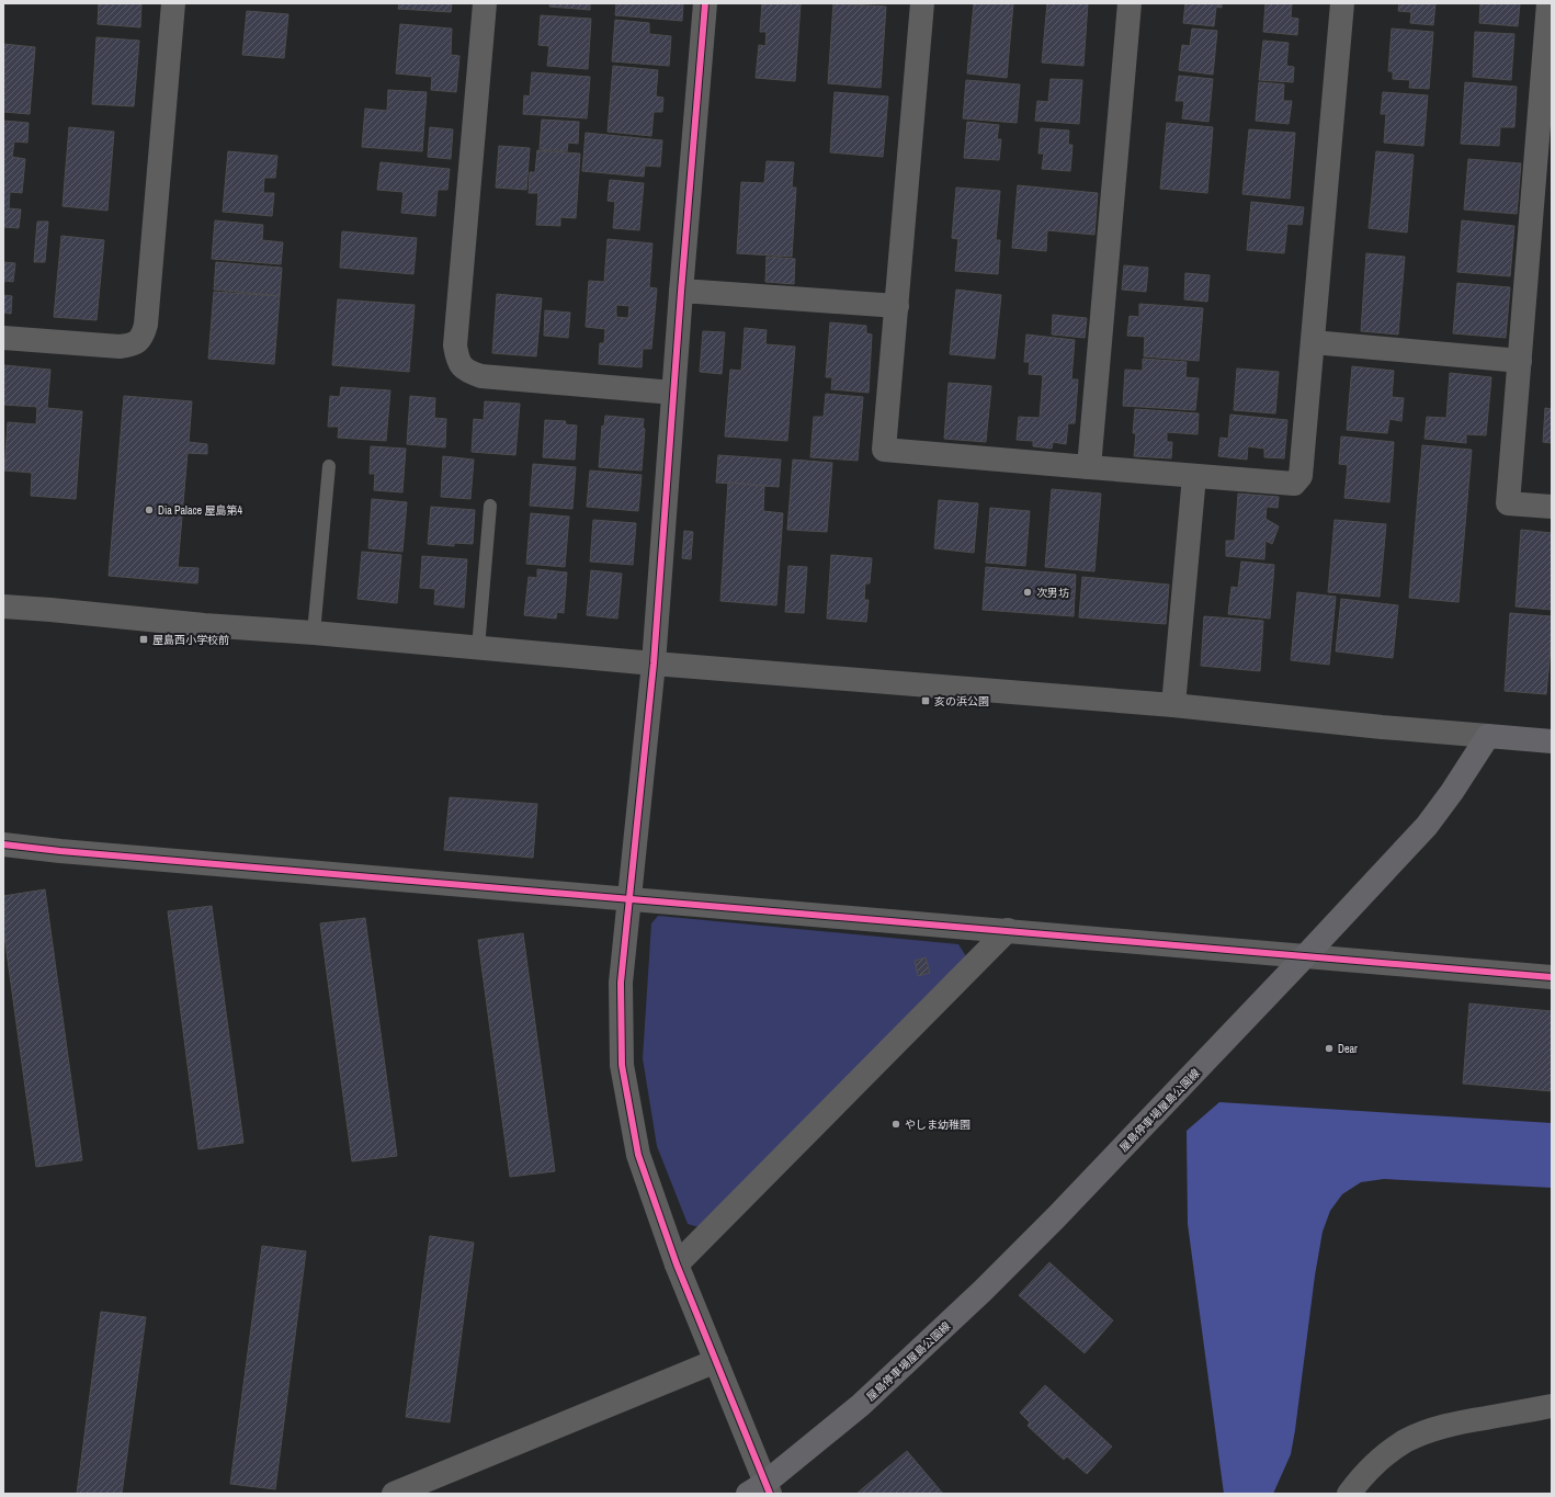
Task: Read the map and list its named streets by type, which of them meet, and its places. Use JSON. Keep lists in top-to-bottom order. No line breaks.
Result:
{"streets":{"main road":["屋島停車場屋島公園線"]},"places":{"other":["Dia Palace 屋島第4","次男坊","Dear","やしま幼稚園"],"transit":["屋島西小学校前","亥の浜公園"]}}
